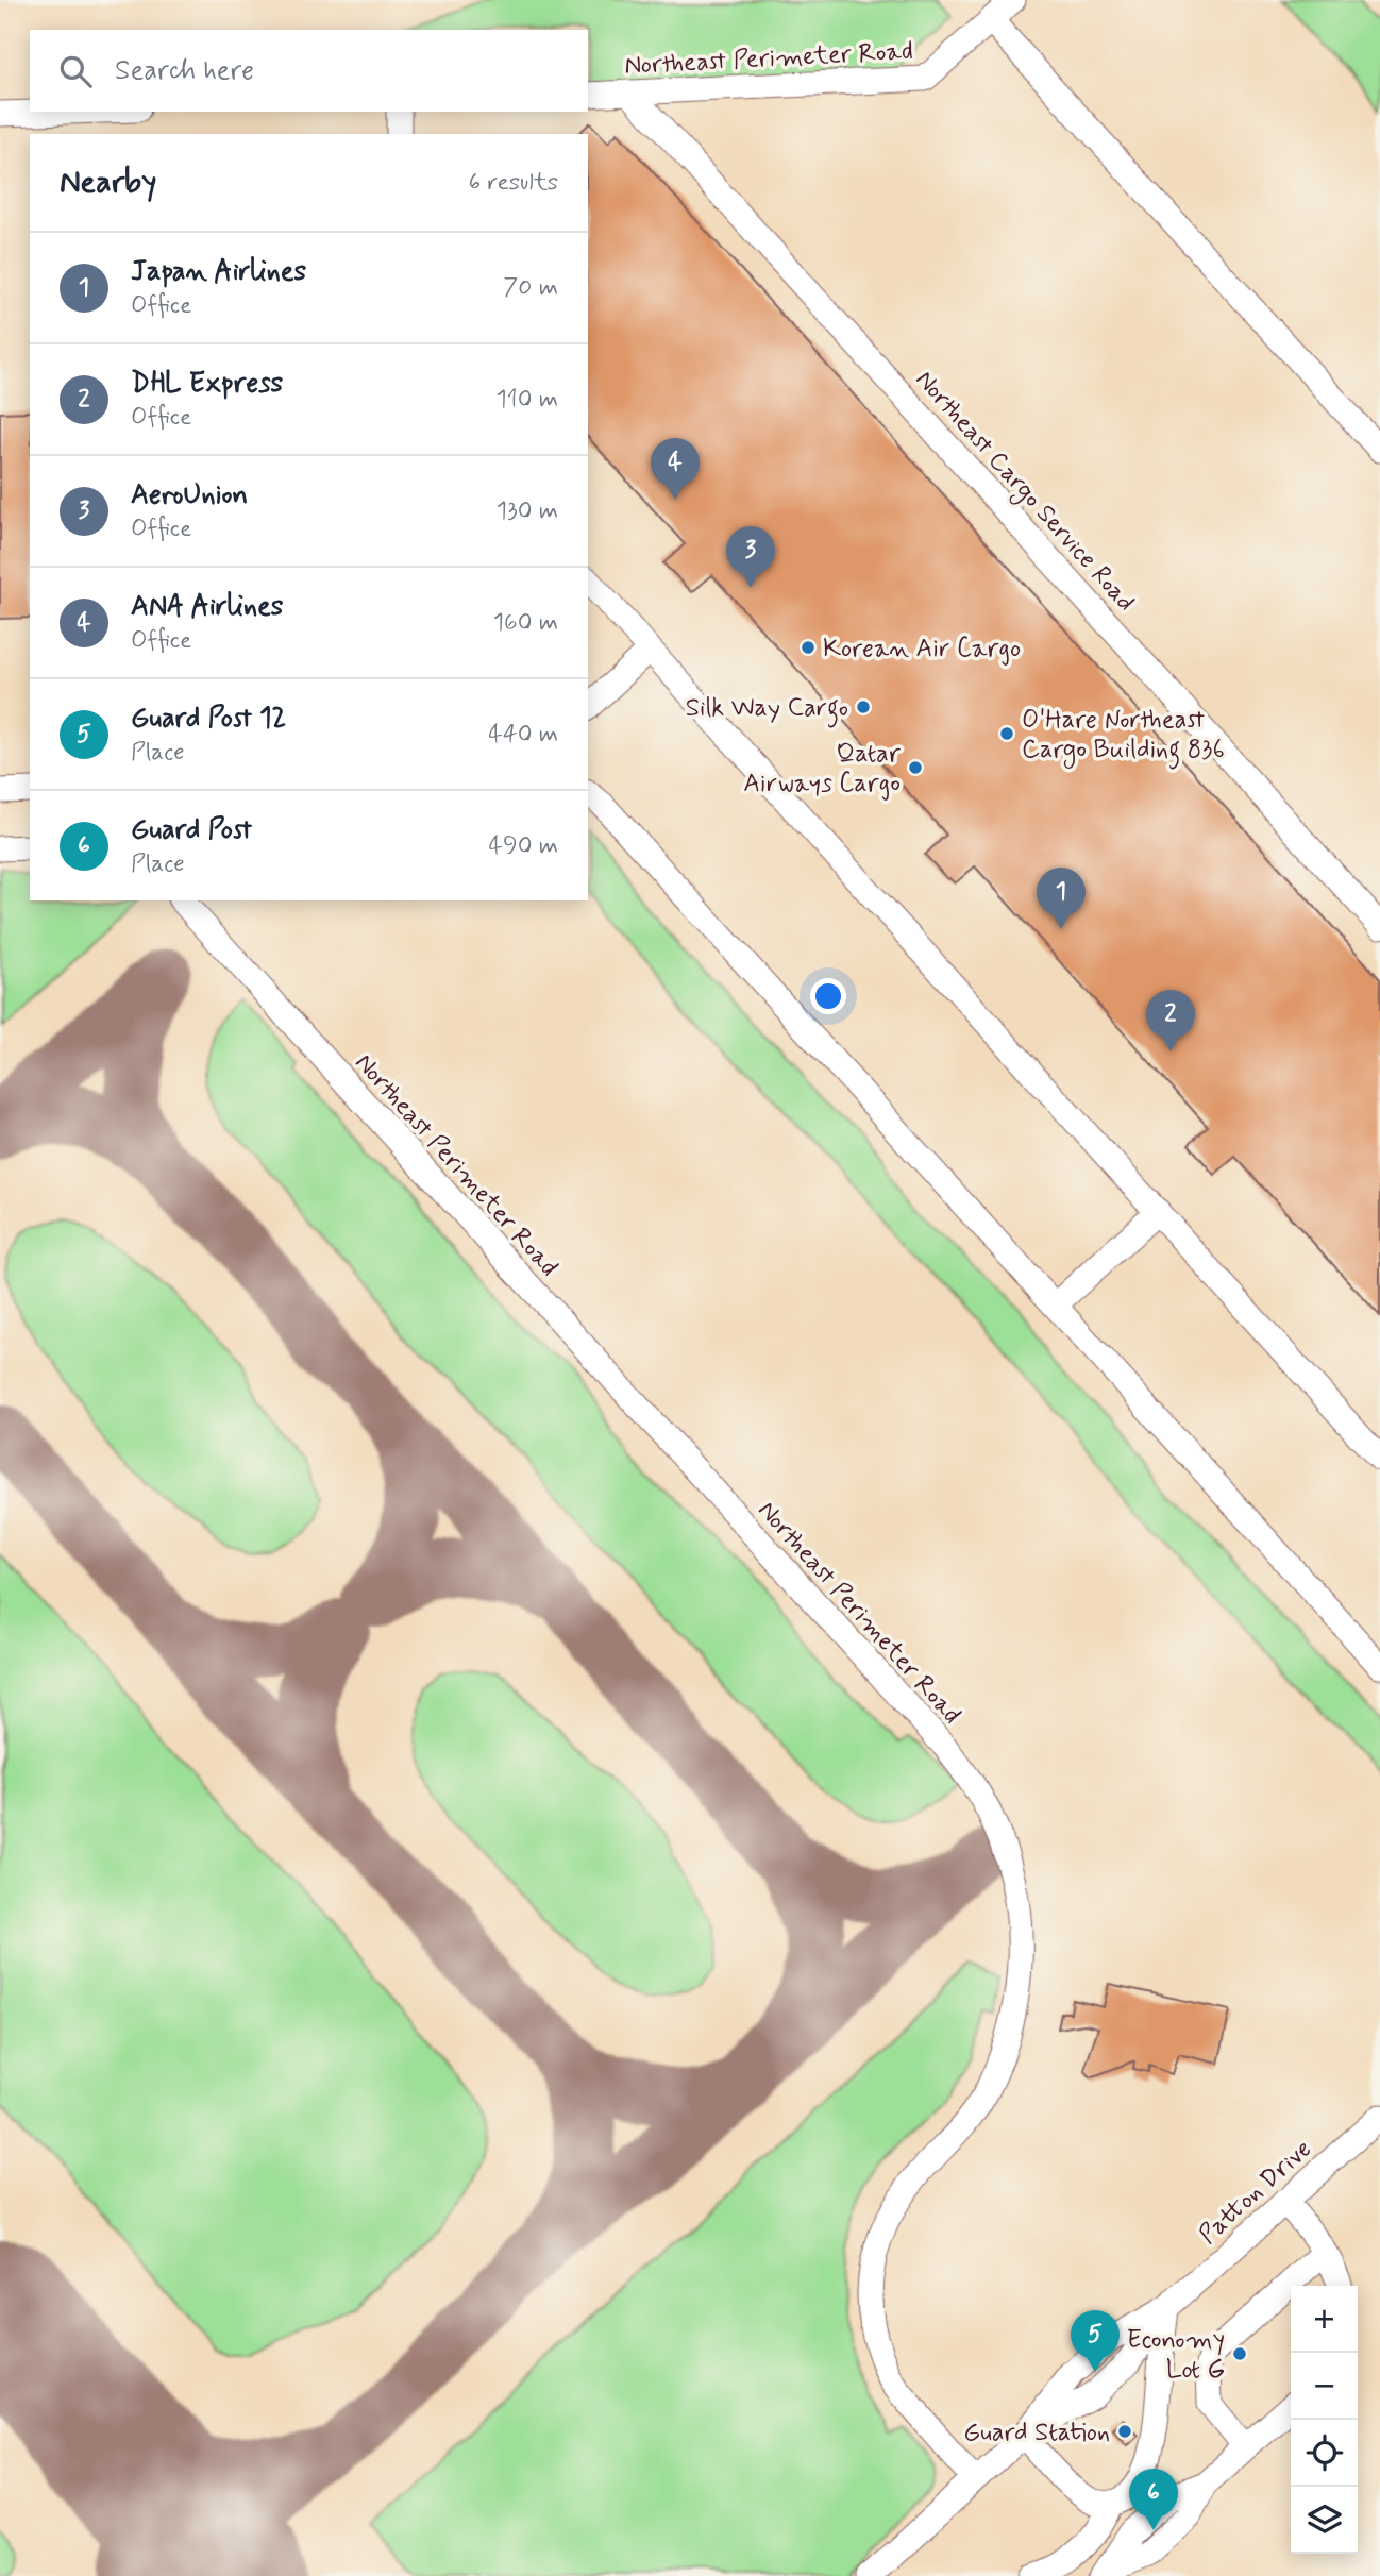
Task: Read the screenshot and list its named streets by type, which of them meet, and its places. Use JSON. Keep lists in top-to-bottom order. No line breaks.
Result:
{"streets":{"street":["Northeast Perimeter Road","Northeast Cargo Service Road","Patton Drive"]},"crossings":[["Northeast Perimeter Road","Northeast Cargo Service Road"],["Northeast Perimeter Road","Patton Drive"]],"places":["Korean Air Cargo","Silk Way Cargo","O'Hare Northeast Cargo Building 836","Qatar Airways Cargo","Economy Lot G","Guard Station"],"page":{"search":"Search here","heading":["Nearby","6 results"],"list":[{"mark":"1","name":"Japan Airlines","note":"Office","value":"70 m"},{"mark":"2","name":"DHL Express","note":"Office","value":"110 m"},{"mark":"3","name":"AeroUnion","note":"Office","value":"130 m"},{"mark":"4","name":"ANA Airlines","note":"Office","value":"160 m"},{"mark":"5","name":"Guard Post 12","note":"Place","value":"440 m"},{"mark":"6","name":"Guard Post","note":"Place","value":"490 m"}],"pins":["4","3","1","2","5","6"],"map_buttons":["+","−"]}}
